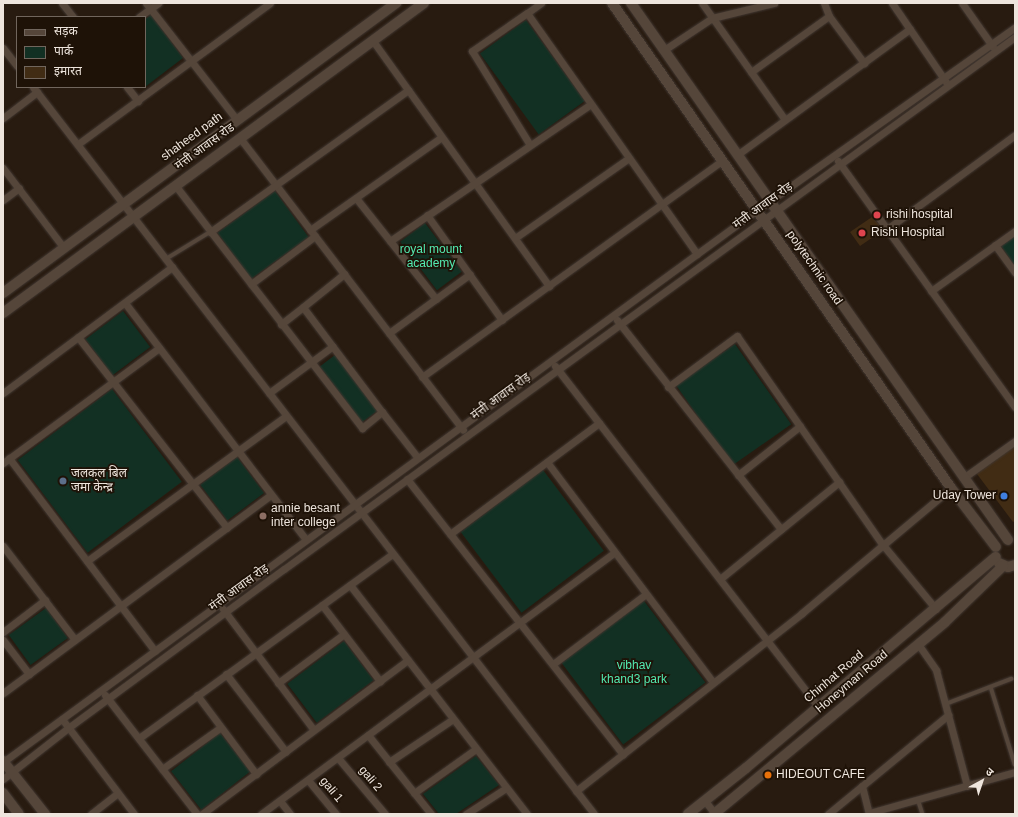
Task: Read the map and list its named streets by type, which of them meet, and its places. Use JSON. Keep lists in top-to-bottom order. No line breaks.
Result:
{"streets":{"street":["shaheed path","मंत्ती आवास रोड","मंत्ती आवास रोड़","polytechnic road","Chinhat Road","Honeyman Road","gali 2","gali 1"]},"crossings":[["मंत्ती आवास रोड़","polytechnic road"],["polytechnic road","Chinhat Road"],["polytechnic road","Honeyman Road"]],"parks":["royal mount academy","vibhav khand3 park"],"places":["rishi hospital","Rishi Hospital","जलकल बिल जमा केन्द्र","Uday Tower","annie besant inter college","HIDEOUT CAFE"],"legend":["सड़क","पार्क","इमारत"],"north":"top right"}
